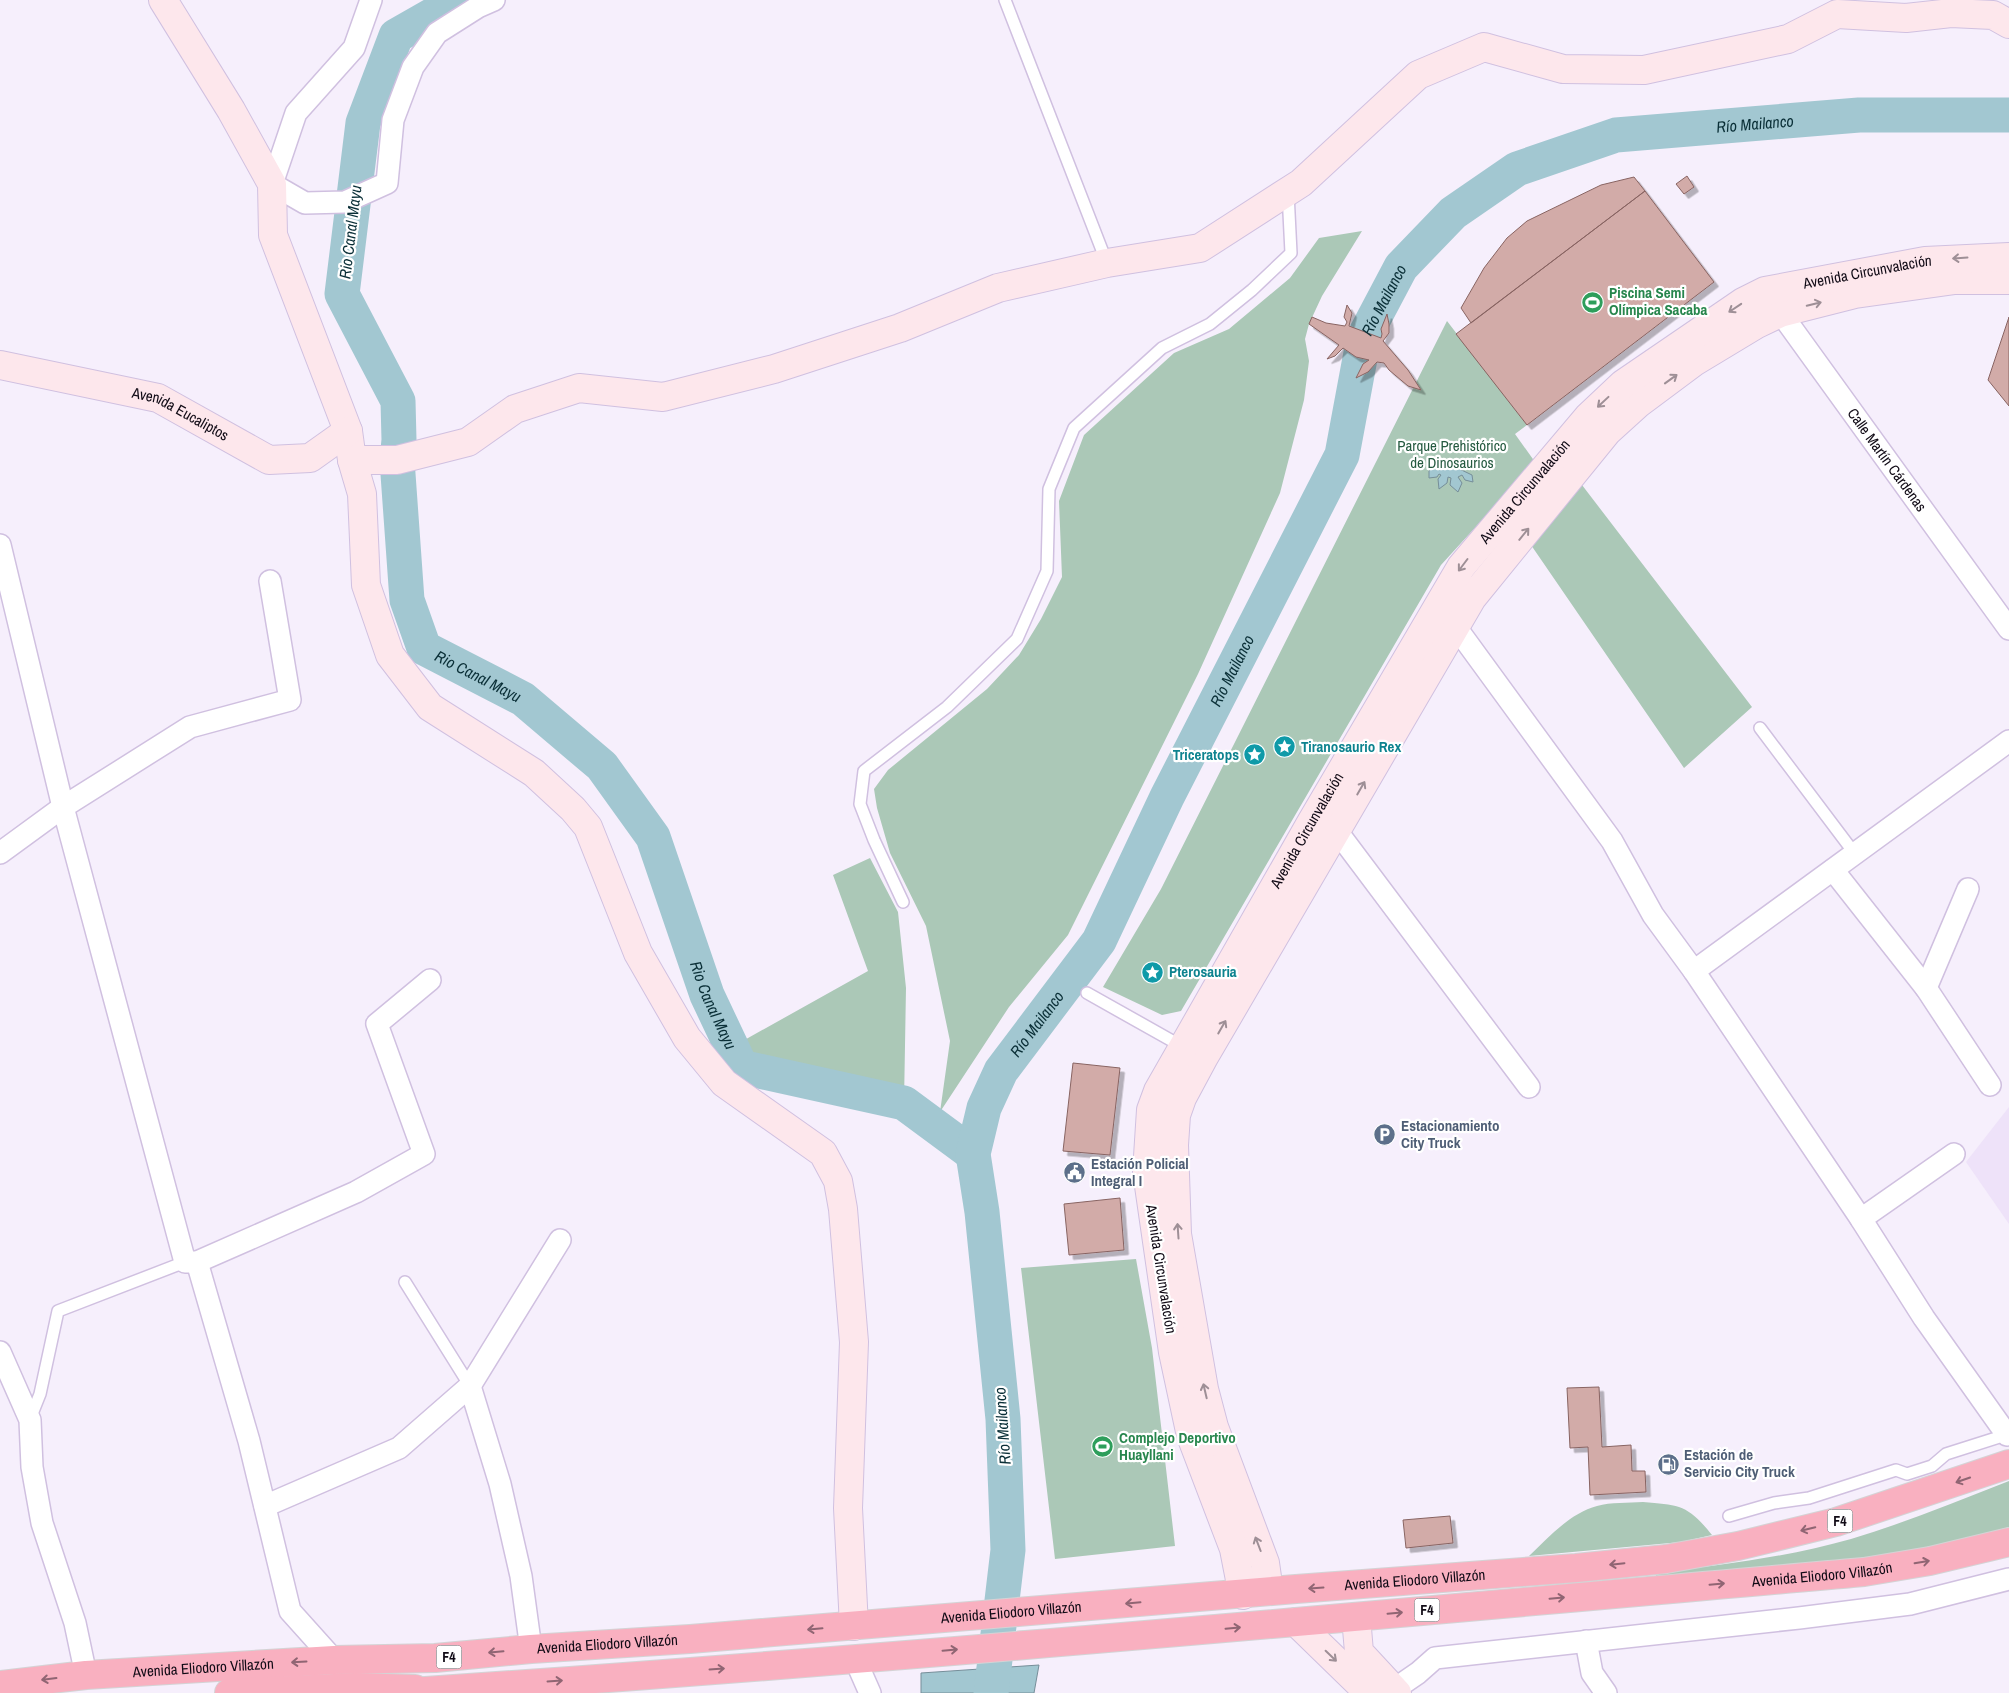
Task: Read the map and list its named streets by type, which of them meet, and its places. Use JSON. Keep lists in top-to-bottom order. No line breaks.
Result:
{"streets":{"highway":["F4","Avenida Eliodoro Villazón"],"street":["Avenida Circunvalación","Avenida Eucaliptos","Calle Martín Cárdenas"]},"crossings":[["Avenida Circunvalación","Calle Martín Cárdenas"],["Avenida Circunvalación","Avenida Eliodoro Villazón"]],"water":["Río Mailanco","Rio Canal Mayu"],"parks":["Parque Prehistórico de Dinosaurios"],"places":{"sports":["Piscina Semi Olímpica Sacaba","Complejo Deportivo Huayllani"],"place":["Tiranosaurio Rex","Triceratops","Pterosauria"],"parking":["Estacionamiento City Truck"],"public building":["Estación Policial Integral I"],"fuel station":["Estación de Servicio City Truck"]}}
